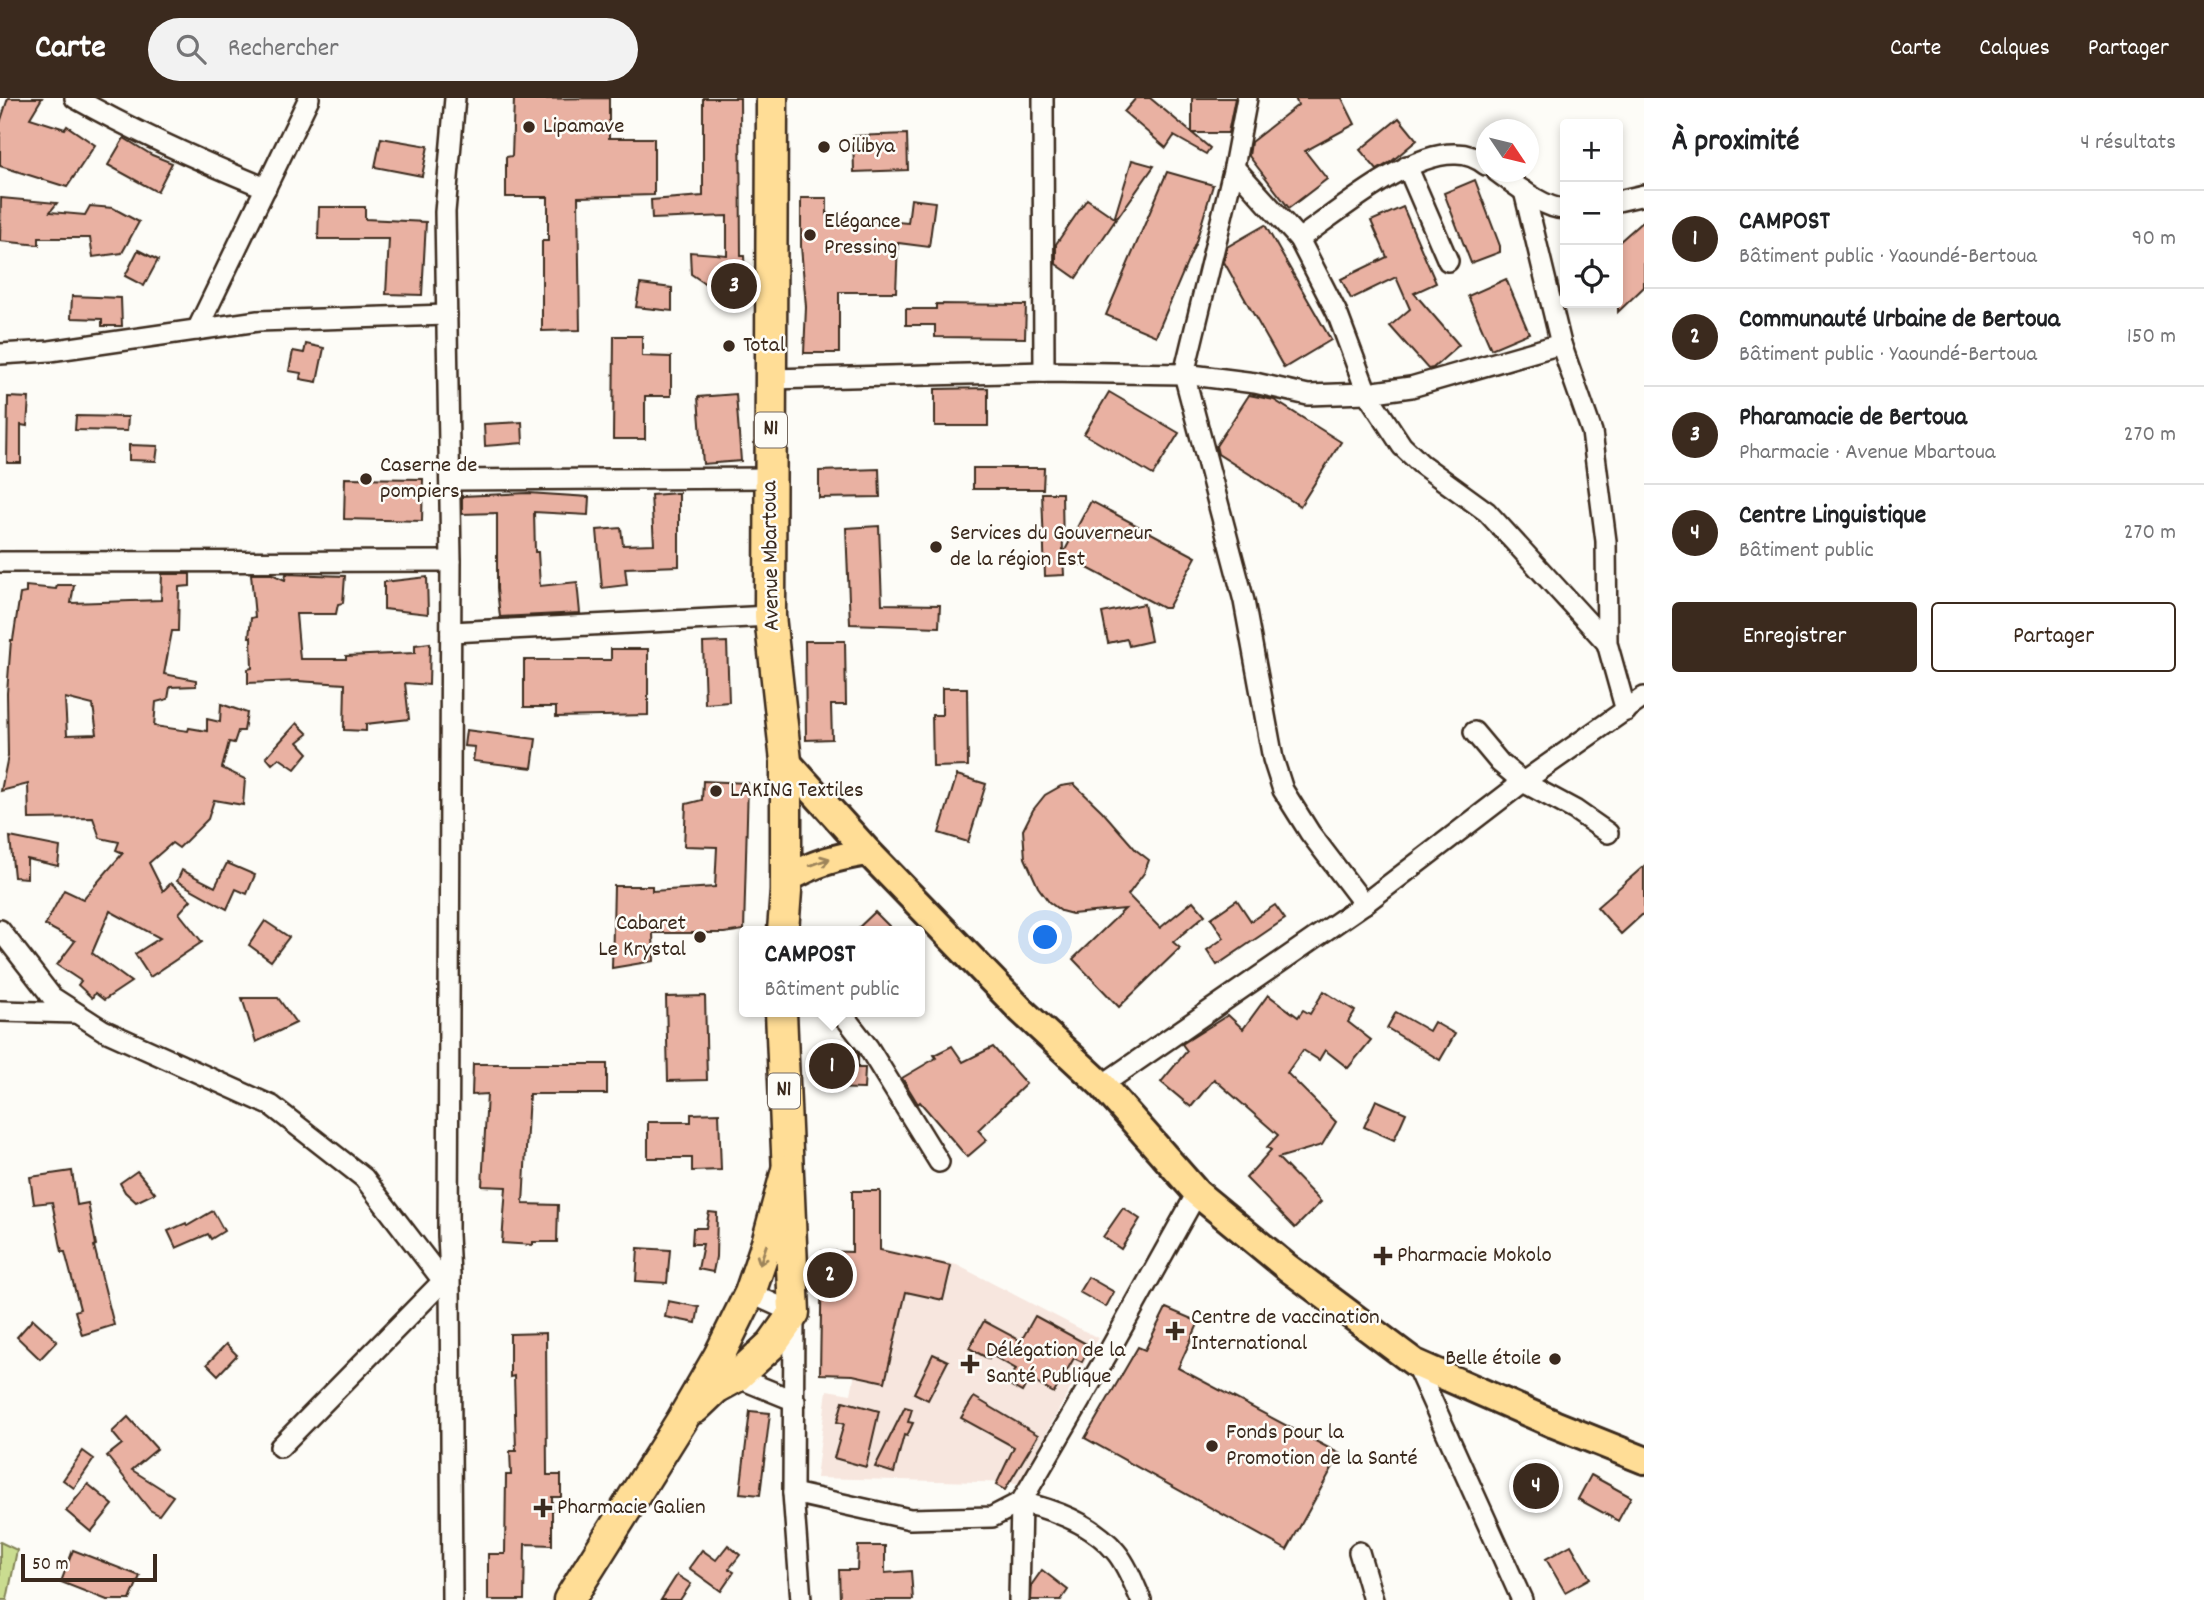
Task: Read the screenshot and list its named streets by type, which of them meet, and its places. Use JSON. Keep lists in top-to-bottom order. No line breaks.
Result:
{"streets":{"highway":["N1","Avenue Mbartoua"]},"crossings":[["N1","Avenue Mbartoua"]],"places":{"other":["Lipamave","Oilibya","Elégance Pressing","Total","Caserne de pompiers","Services du Gouverneur de la région Est","LAKING Textiles","Cabaret Le Krystal","Belle étoile","Fonds pour la Promotion de la Santé"],"health":["Pharmacie Mokolo","Centre de vaccination International","Délégation de la Santé Publique","Pharmacie Galien"]},"scale_bar":"50 m","north":"bottom right","page":{"header":"Carte","search":"Rechercher","nav":["Carte","Calques","Partager"],"heading":["À proximité","4 résultats"],"map_buttons":["+","−"],"list":[{"mark":"1","name":"CAMPOST","note":"Bâtiment public · Yaoundé-Bertoua","value":"90 m"},{"mark":"2","name":"Communauté Urbaine de Bertoua","note":"Bâtiment public · Yaoundé-Bertoua","value":"150 m"},{"mark":"3","name":"Pharamacie de Bertoua","note":"Pharmacie · Avenue Mbartoua","value":"270 m"},{"mark":"4","name":"Centre Linguistique","note":"Bâtiment public","value":"270 m"}],"pins":["3","1","2","4"],"buttons":["Enregistrer","Partager"],"popup":["CAMPOST","Bâtiment public"],"scale":"50 m"}}
